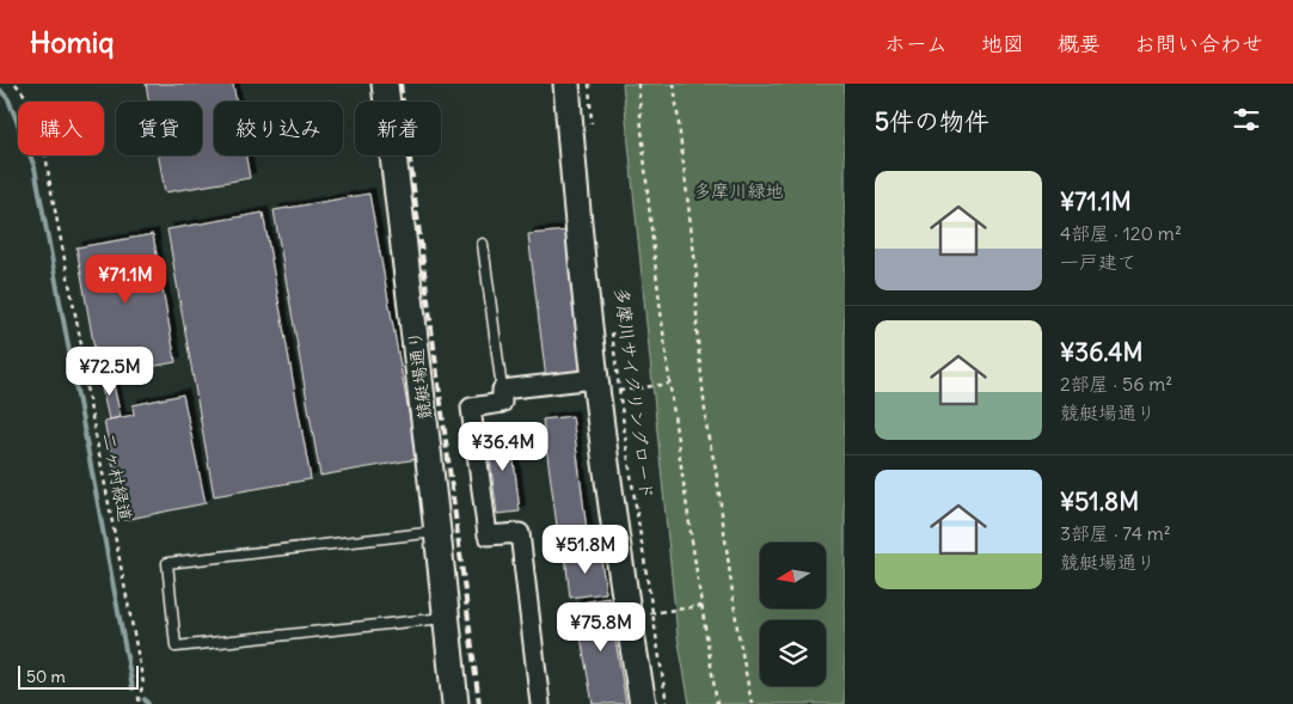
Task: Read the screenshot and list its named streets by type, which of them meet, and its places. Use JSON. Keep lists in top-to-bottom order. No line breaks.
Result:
{"streets":{"street":["競艇場通り"],"path":["多摩川サイクリングロード","二ヶ村緑道"]},"parks":["多摩川緑地"],"scale_bar":"50 m","north":"left","page":{"header":"Homiq","nav":["ホーム","地図","概要","お問い合わせ"],"heading":"5件の物件","chip":["購入","賃貸","絞り込み","新着"],"list":[{"name":"¥71.1M","note":"4部屋 · 120 m² · 一戸建て"},{"name":"¥36.4M","note":"2部屋 · 56 m² · 競艇場通り"},{"name":"¥51.8M","note":"3部屋 · 74 m² · 競艇場通り"}],"price":["¥71.1M","¥72.5M","¥36.4M","¥51.8M","¥75.8M"],"scale":"50 m"}}
